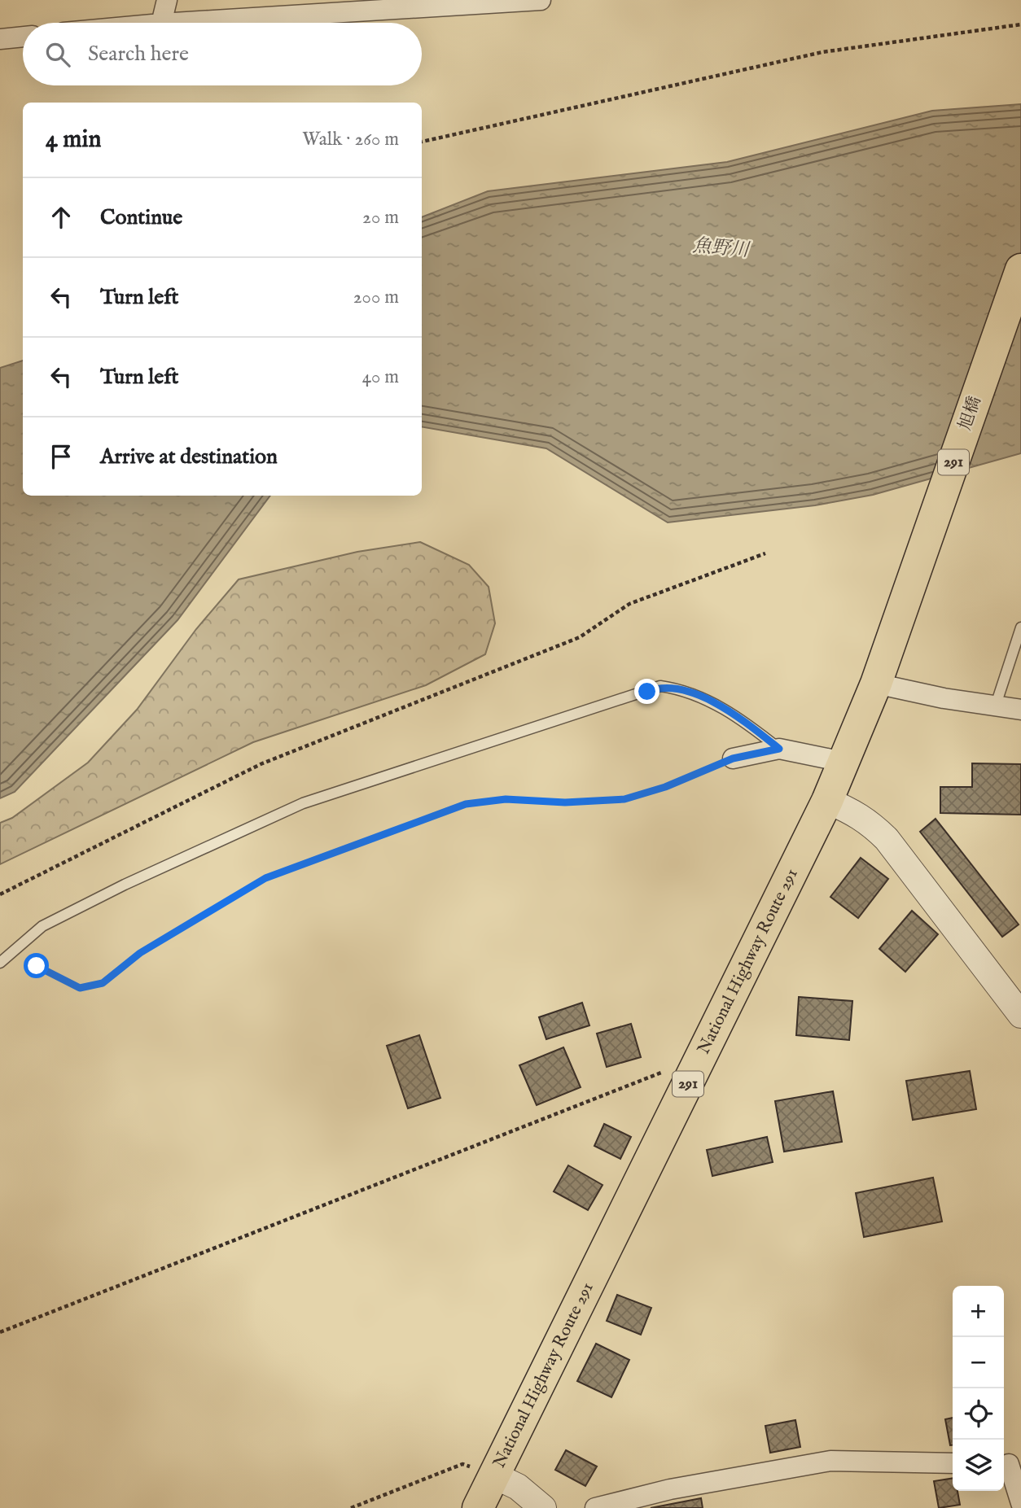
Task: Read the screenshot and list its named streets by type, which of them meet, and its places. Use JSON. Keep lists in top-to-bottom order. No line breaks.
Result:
{"streets":{"highway":["旭橋","291","National Highway Route 291"]},"crossings":[["旭橋","National Highway Route 291"]],"water":["魚野川"],"page":{"search":"Search here","heading":["4 min","Walk · 260 m"],"list":[["Continue","20 m"],["Turn left","200 m"],["Turn left","40 m"],"Arrive at destination"],"map_buttons":["+","−"]}}
